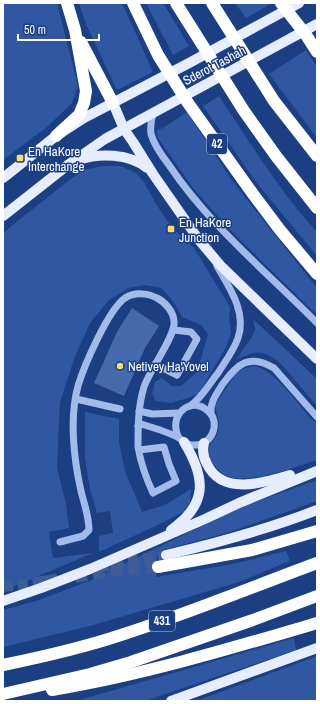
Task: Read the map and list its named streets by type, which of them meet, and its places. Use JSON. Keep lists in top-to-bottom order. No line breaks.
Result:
{"streets":{"highway":["42","431"],"main road":["Sderot Tashah"]},"places":{"transit":["En HaKore Interchange","En HaKore Junction"],"other":["Netivey Ha'Yovel"]},"scale_bar":"50 m"}
